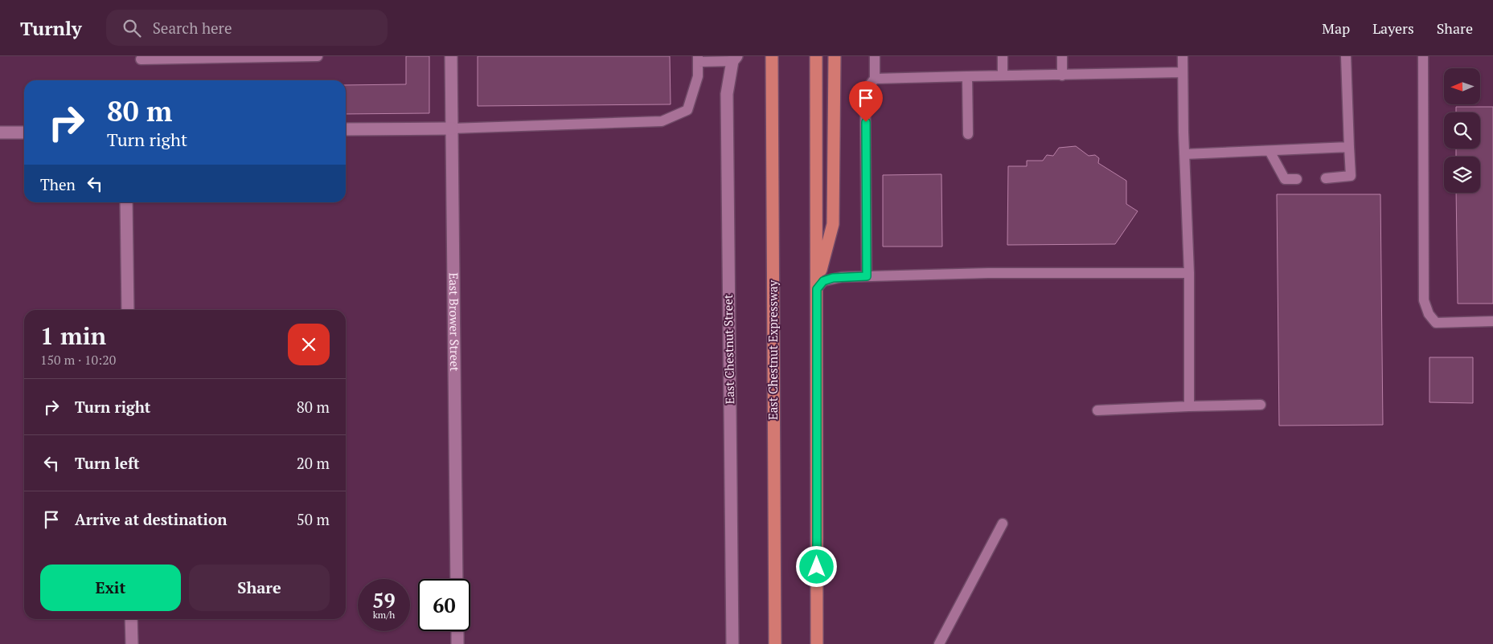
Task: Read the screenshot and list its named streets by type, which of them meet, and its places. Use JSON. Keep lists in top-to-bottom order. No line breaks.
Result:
{"streets":{"main road":["East Chestnut Expressway"],"street":["East Brower Street","East Chestnut Street"]},"north":"left","page":{"header":"Turnly","search":"Search here","nav":["Map","Layers","Share"],"turn":["80 m","Turn right"],"then":"Then","heading":["1 min","150 m · 10:20"],"list":[{"name":"Turn right","value":"80 m"},{"name":"Turn left","value":"20 m"},{"name":"Arrive at destination","value":"50 m"}],"buttons":["Exit","Share"],"speed":"59 km/h","limit":"60"}}
